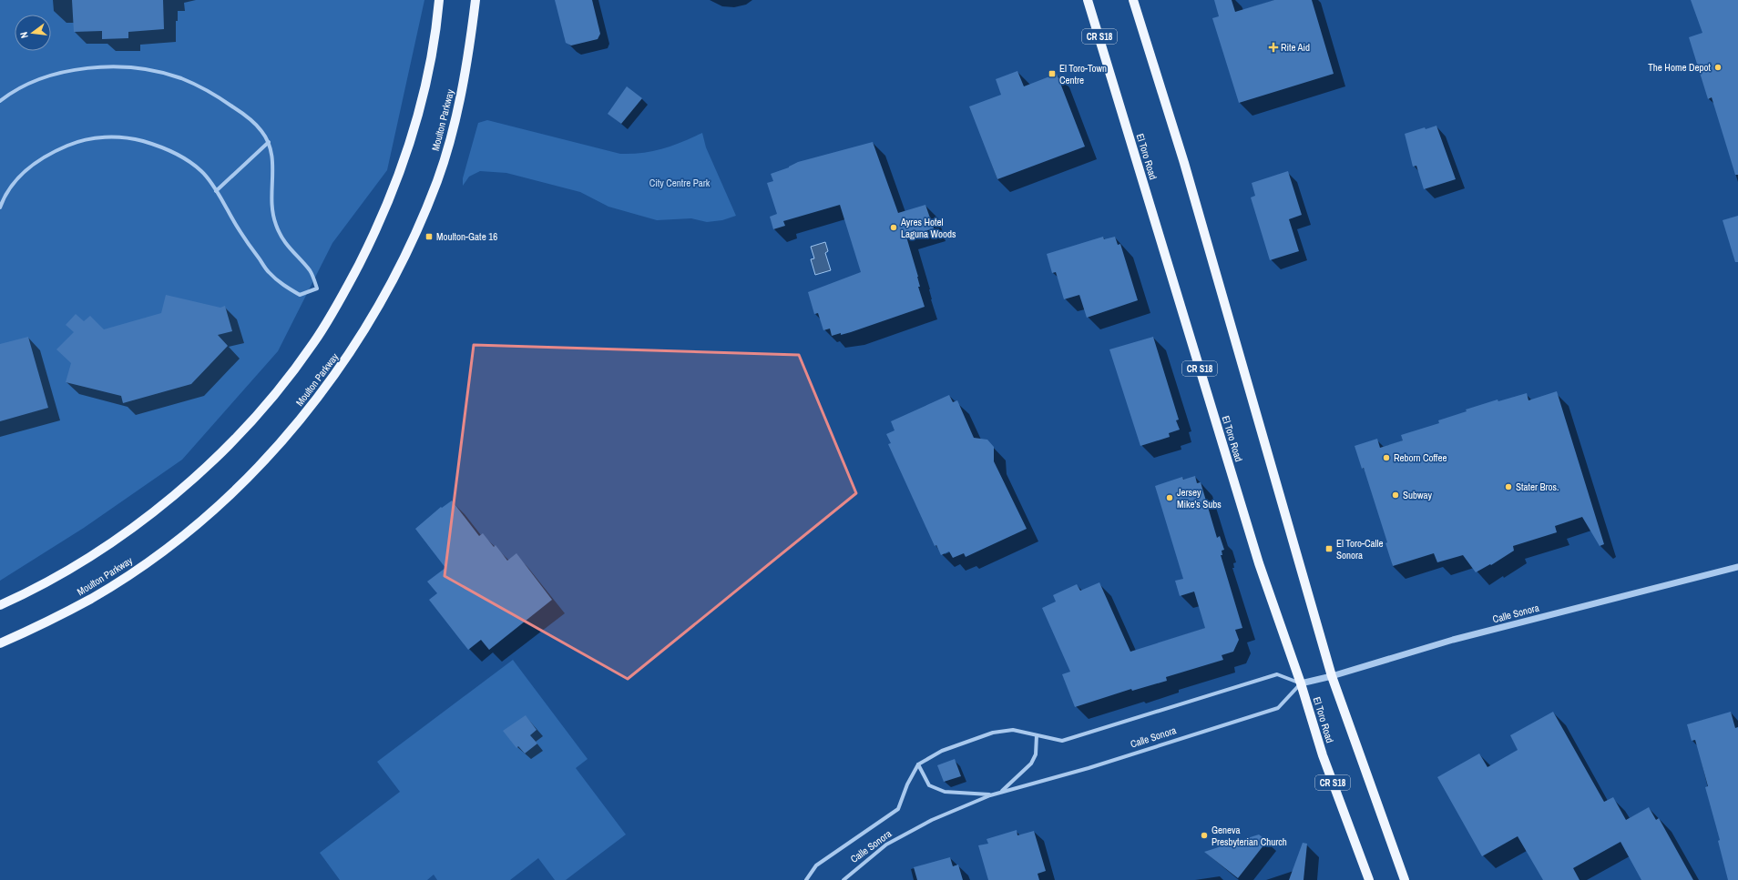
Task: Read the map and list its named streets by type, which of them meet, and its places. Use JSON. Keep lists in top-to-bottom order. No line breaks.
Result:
{"streets":{"main road":["CR S18","Moulton Parkway","El Toro Road"],"street":["Calle Sonora"]},"crossings":[["El Toro Road","Calle Sonora"]],"parks":["City Centre Park"],"places":{"health":["Rite Aid"],"other":["The Home Depot","Ayres Hotel Laguna Woods","Reborn Coffee","Stater Bros.","Subway","Jersey Mike's Subs","Geneva Presbyterian Church"],"transit":["El Toro-Town Centre","Moulton-Gate 16","El Toro-Calle Sonora"]},"north":"left"}
